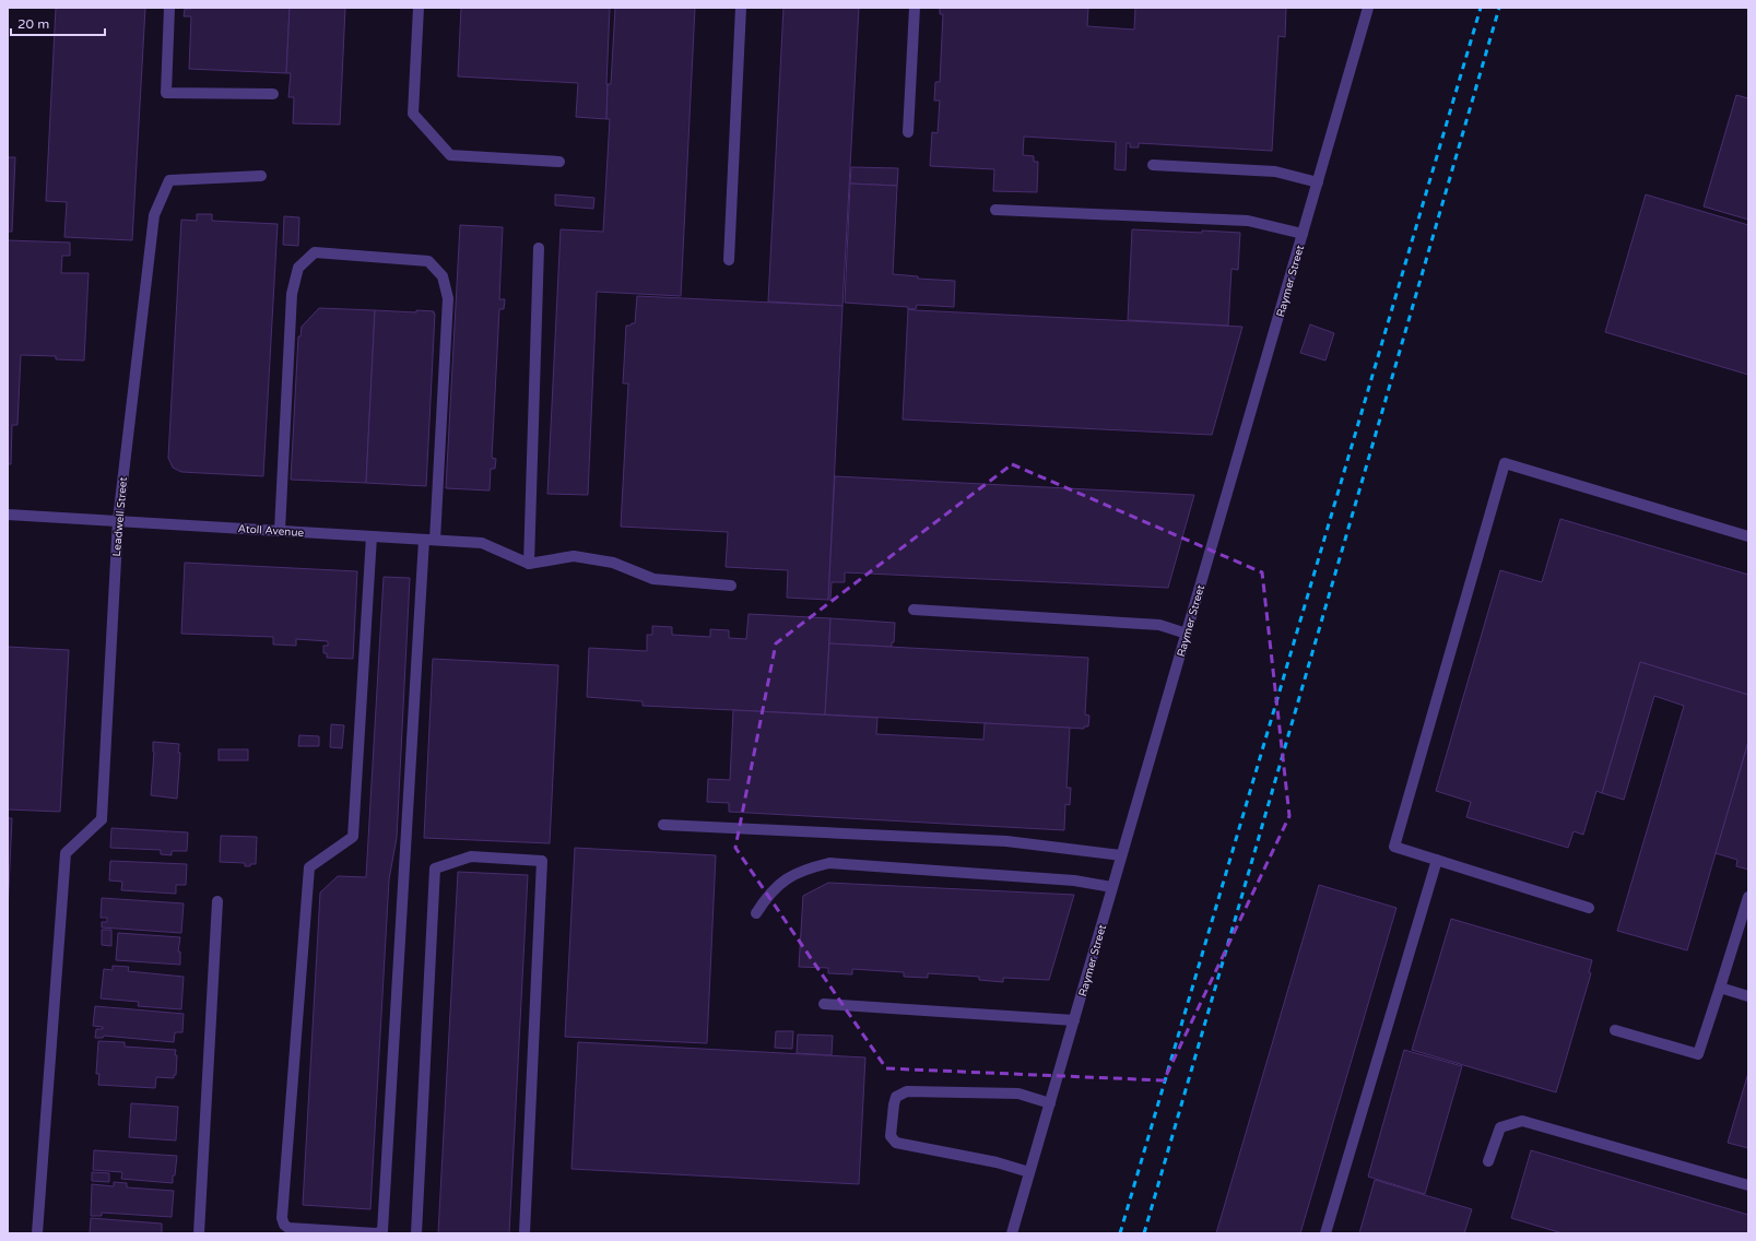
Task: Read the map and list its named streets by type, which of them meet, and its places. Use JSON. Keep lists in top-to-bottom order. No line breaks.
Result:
{"streets":{"street":["Raymer Street","Leadwell Street","Atoll Avenue"]},"crossings":[["Leadwell Street","Atoll Avenue"]],"scale_bar":"20 m"}
